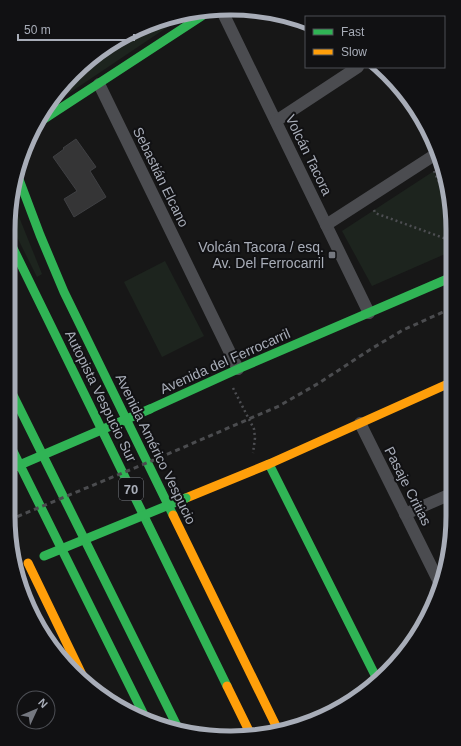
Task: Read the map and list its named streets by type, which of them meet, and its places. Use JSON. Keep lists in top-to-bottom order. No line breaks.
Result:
{"streets":{"main road":["Avenida del Ferrocarril","Autopista Vespucio Sur","Avenida Américo Vespucio","70"],"street":["Volcán Tacora","Sebastián Elcano","Pasaje Critias"]},"crossings":[["Volcán Tacora","Avenida del Ferrocarril"],["Sebastián Elcano","Avenida del Ferrocarril"]],"places":{"transit":["Volcán Tacora / esq. Av. Del Ferrocarril"]},"legend":["Fast","Slow"],"scale_bar":"50 m","north":"top right"}
